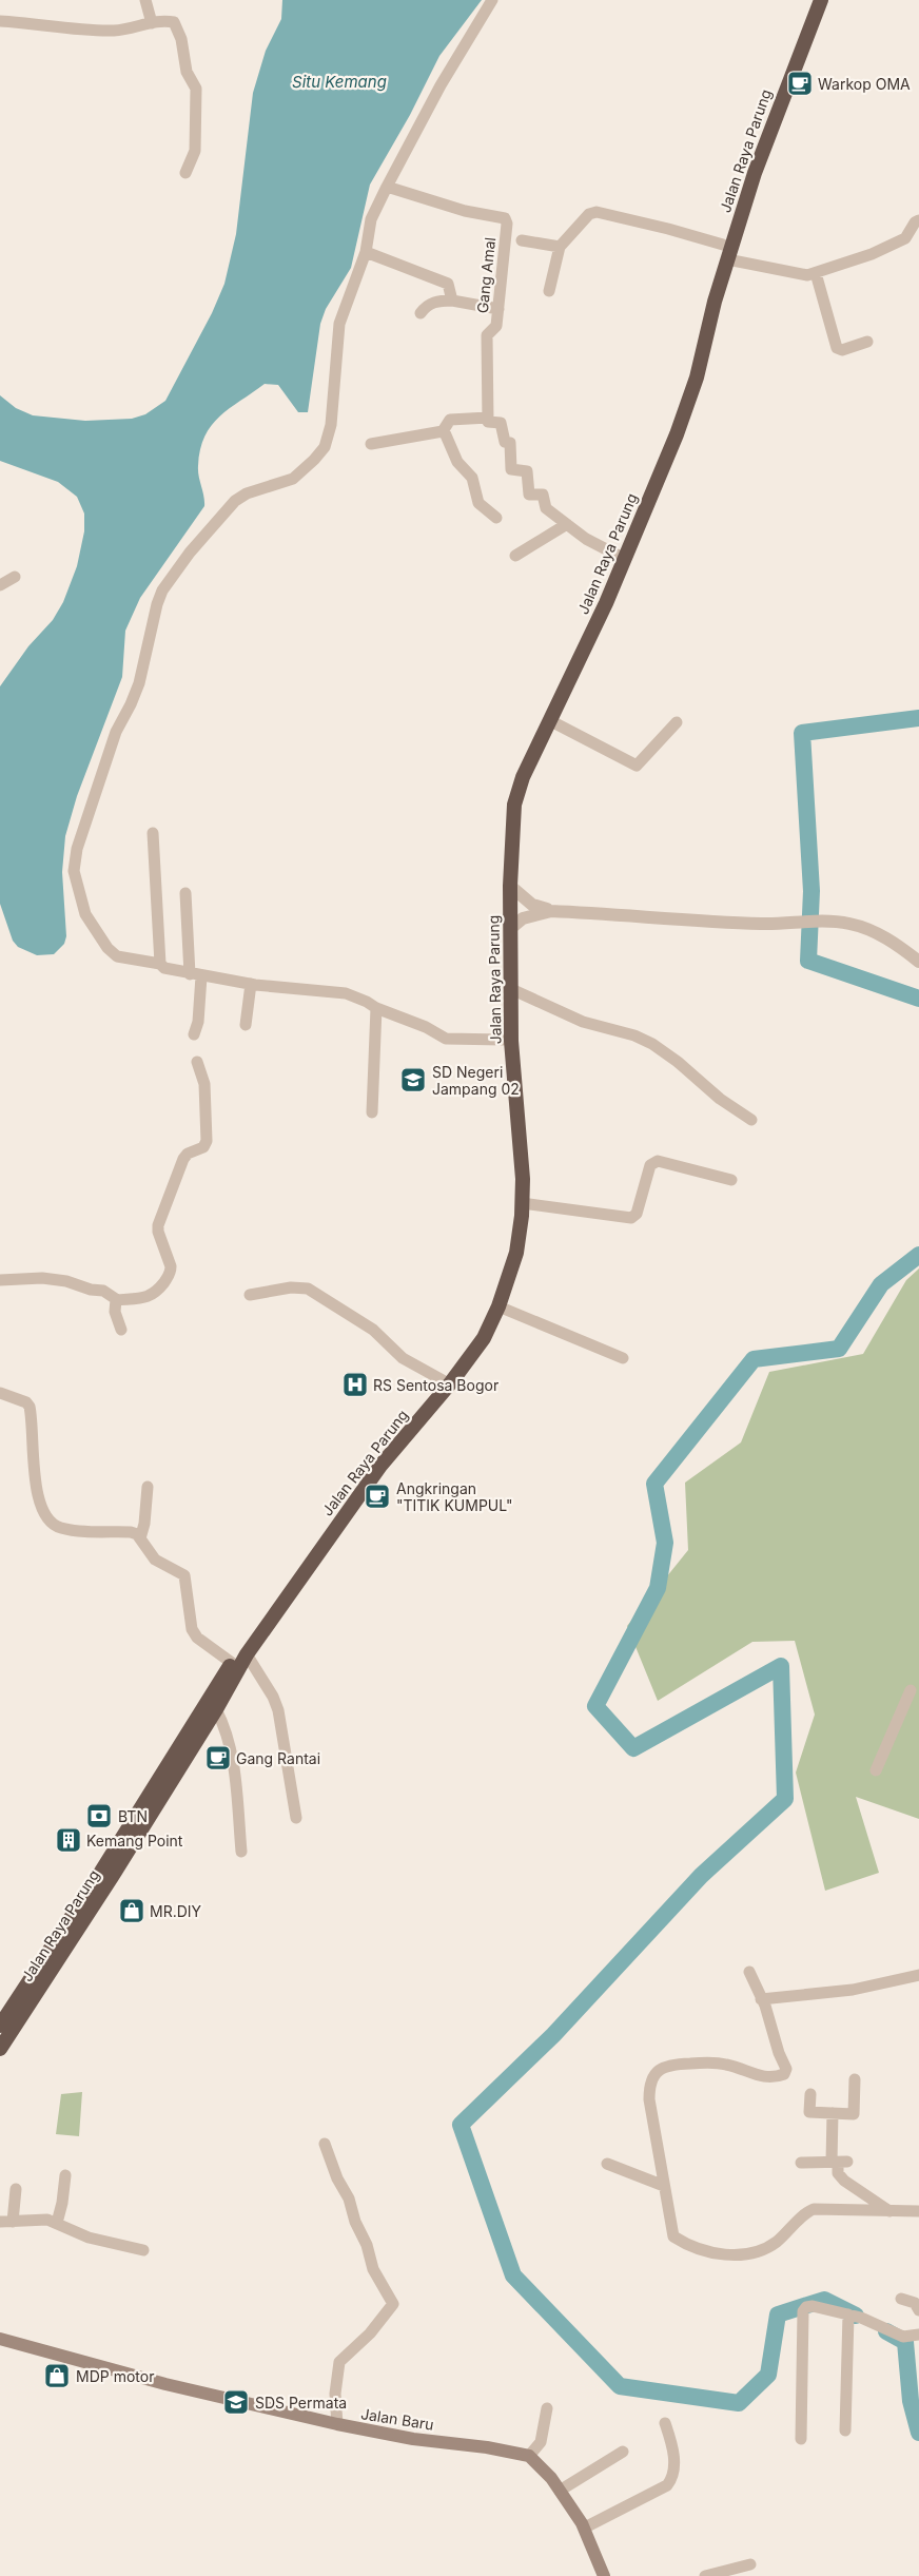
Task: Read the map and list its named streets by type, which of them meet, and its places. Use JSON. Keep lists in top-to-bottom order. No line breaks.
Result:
{"streets":{"highway":["Jalan Raya Parung"],"main road":["Jalan Baru"],"street":["Gang Amal"]},"water":["Situ Kemang"],"places":{"cafe":["Warkop OMA","Angkringan \"TITIK KUMPUL\"","Gang Rantai"],"school or university":["SD Negeri Jampang 02","SDS Permata"],"hospital":["RS Sentosa Bogor"],"bank":["BTN"],"building":["Kemang Point"],"shop":["MR.DIY","MDP motor"]}}
